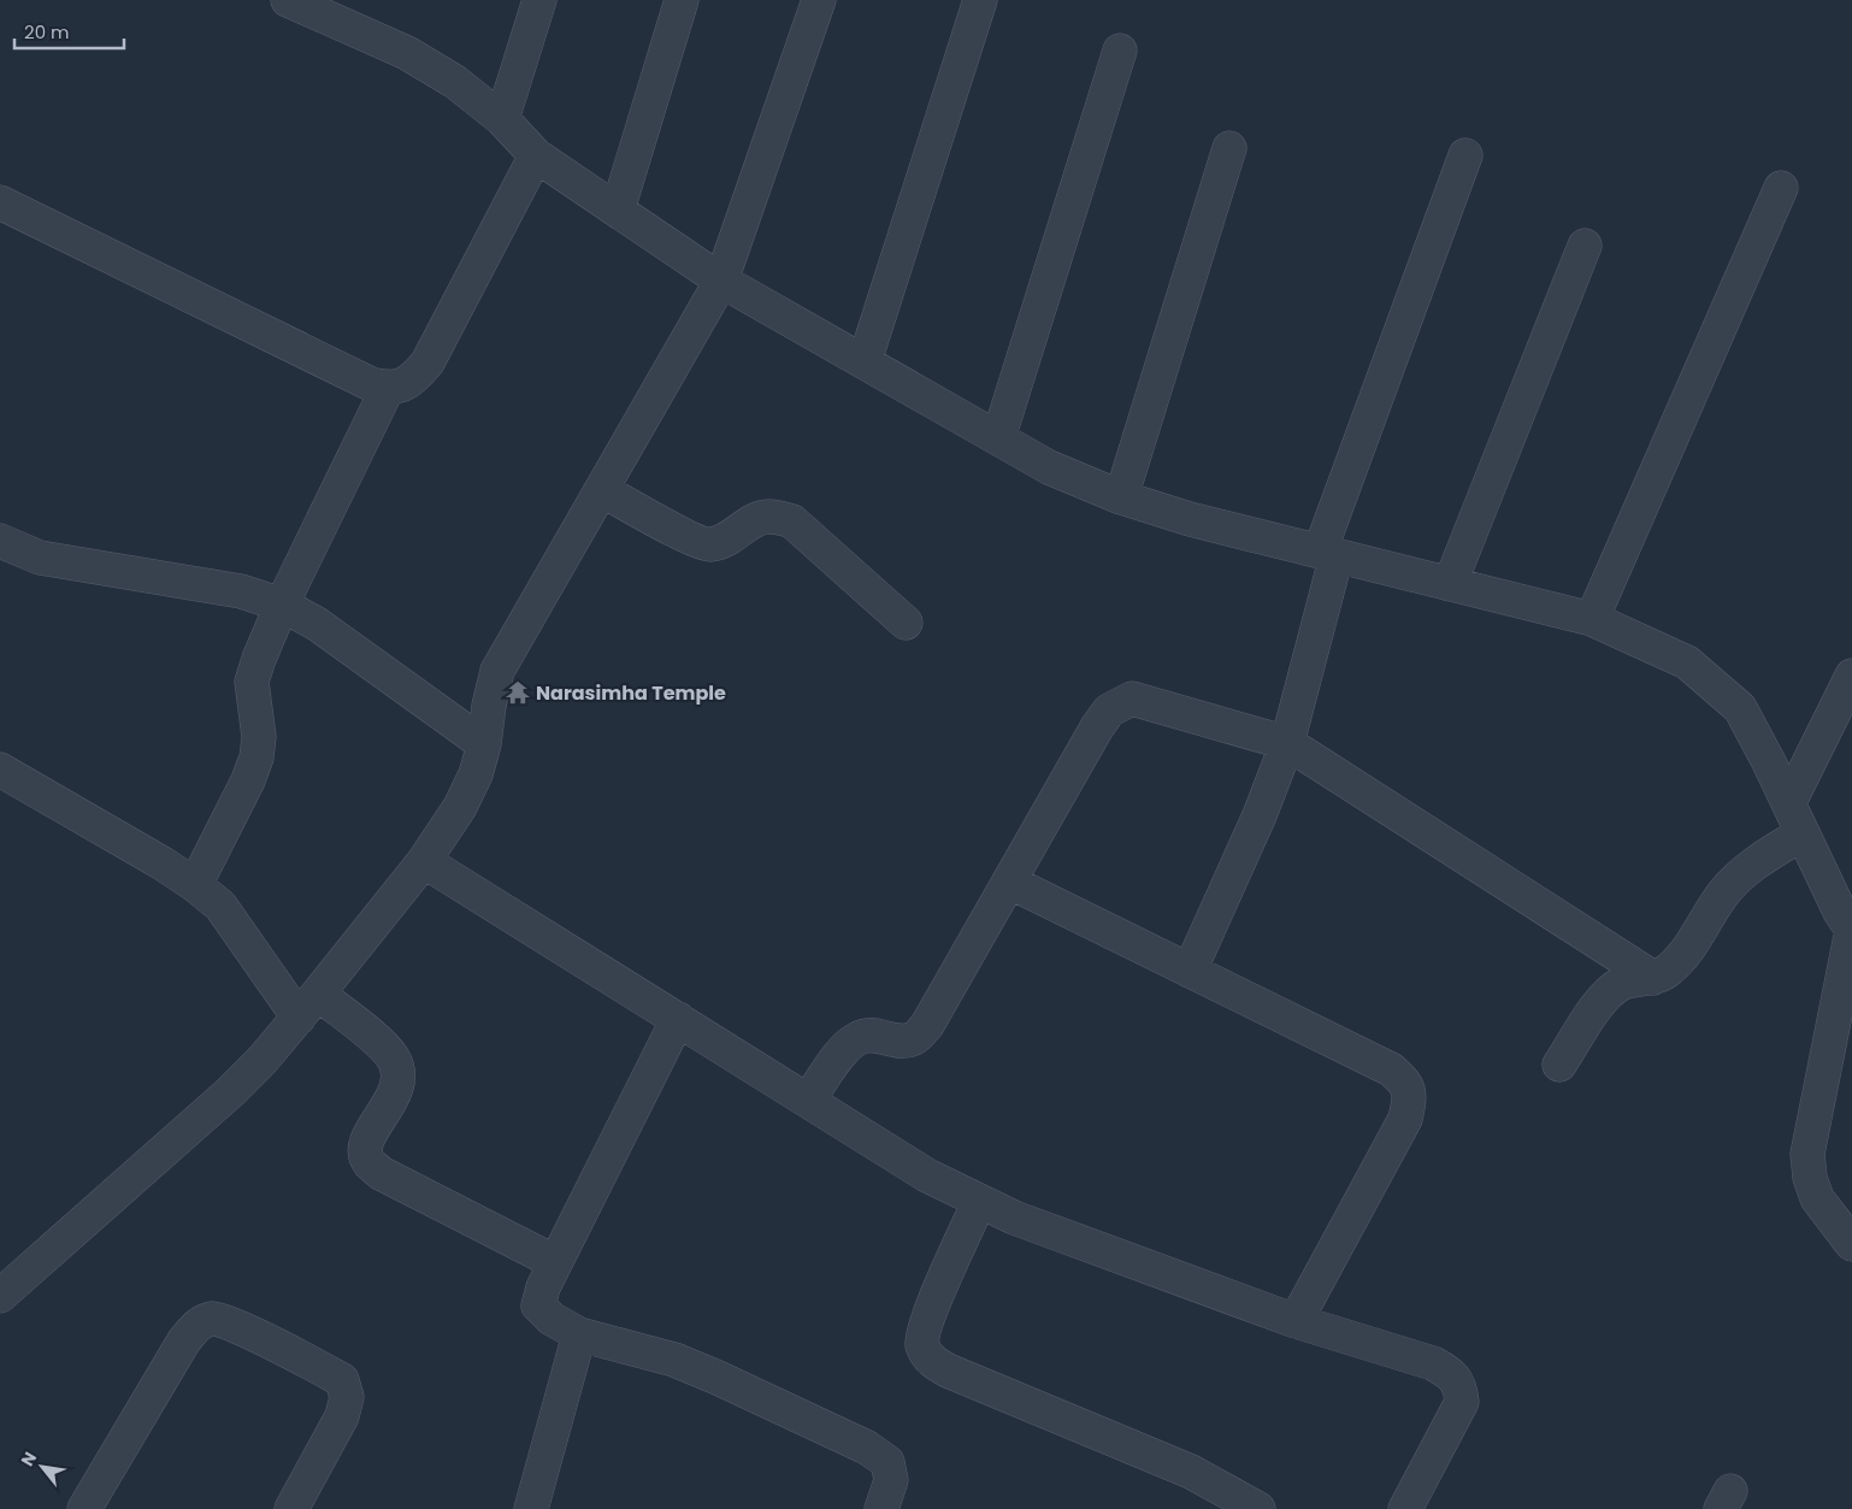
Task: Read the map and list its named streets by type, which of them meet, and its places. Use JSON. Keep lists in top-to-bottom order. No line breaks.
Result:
{"places":{"temple":["Narasimha Temple"]},"scale_bar":"20 m","north":"top left"}
